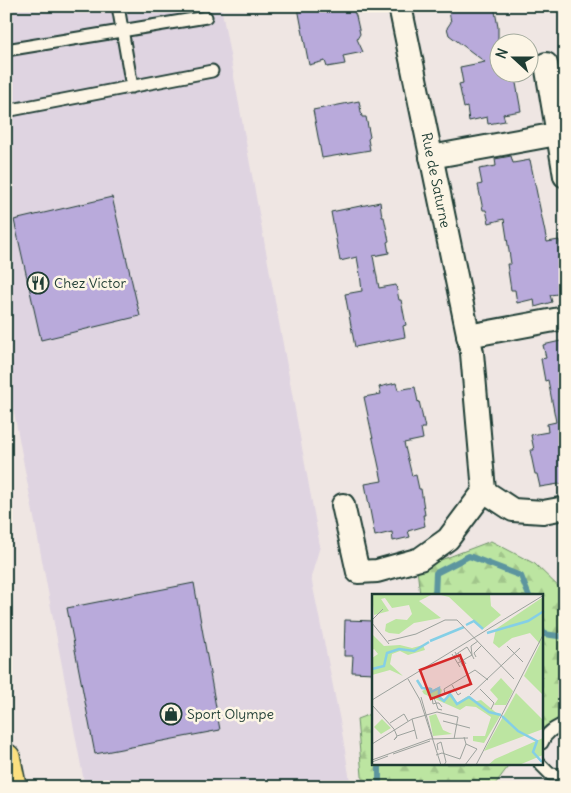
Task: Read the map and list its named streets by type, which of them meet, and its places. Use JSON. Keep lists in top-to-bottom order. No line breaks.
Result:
{"streets":{"street":["Rue de Saturne"]},"places":{"restaurant":["Chez Victor"],"shop":["Sport Olympe"]},"north":"left"}
